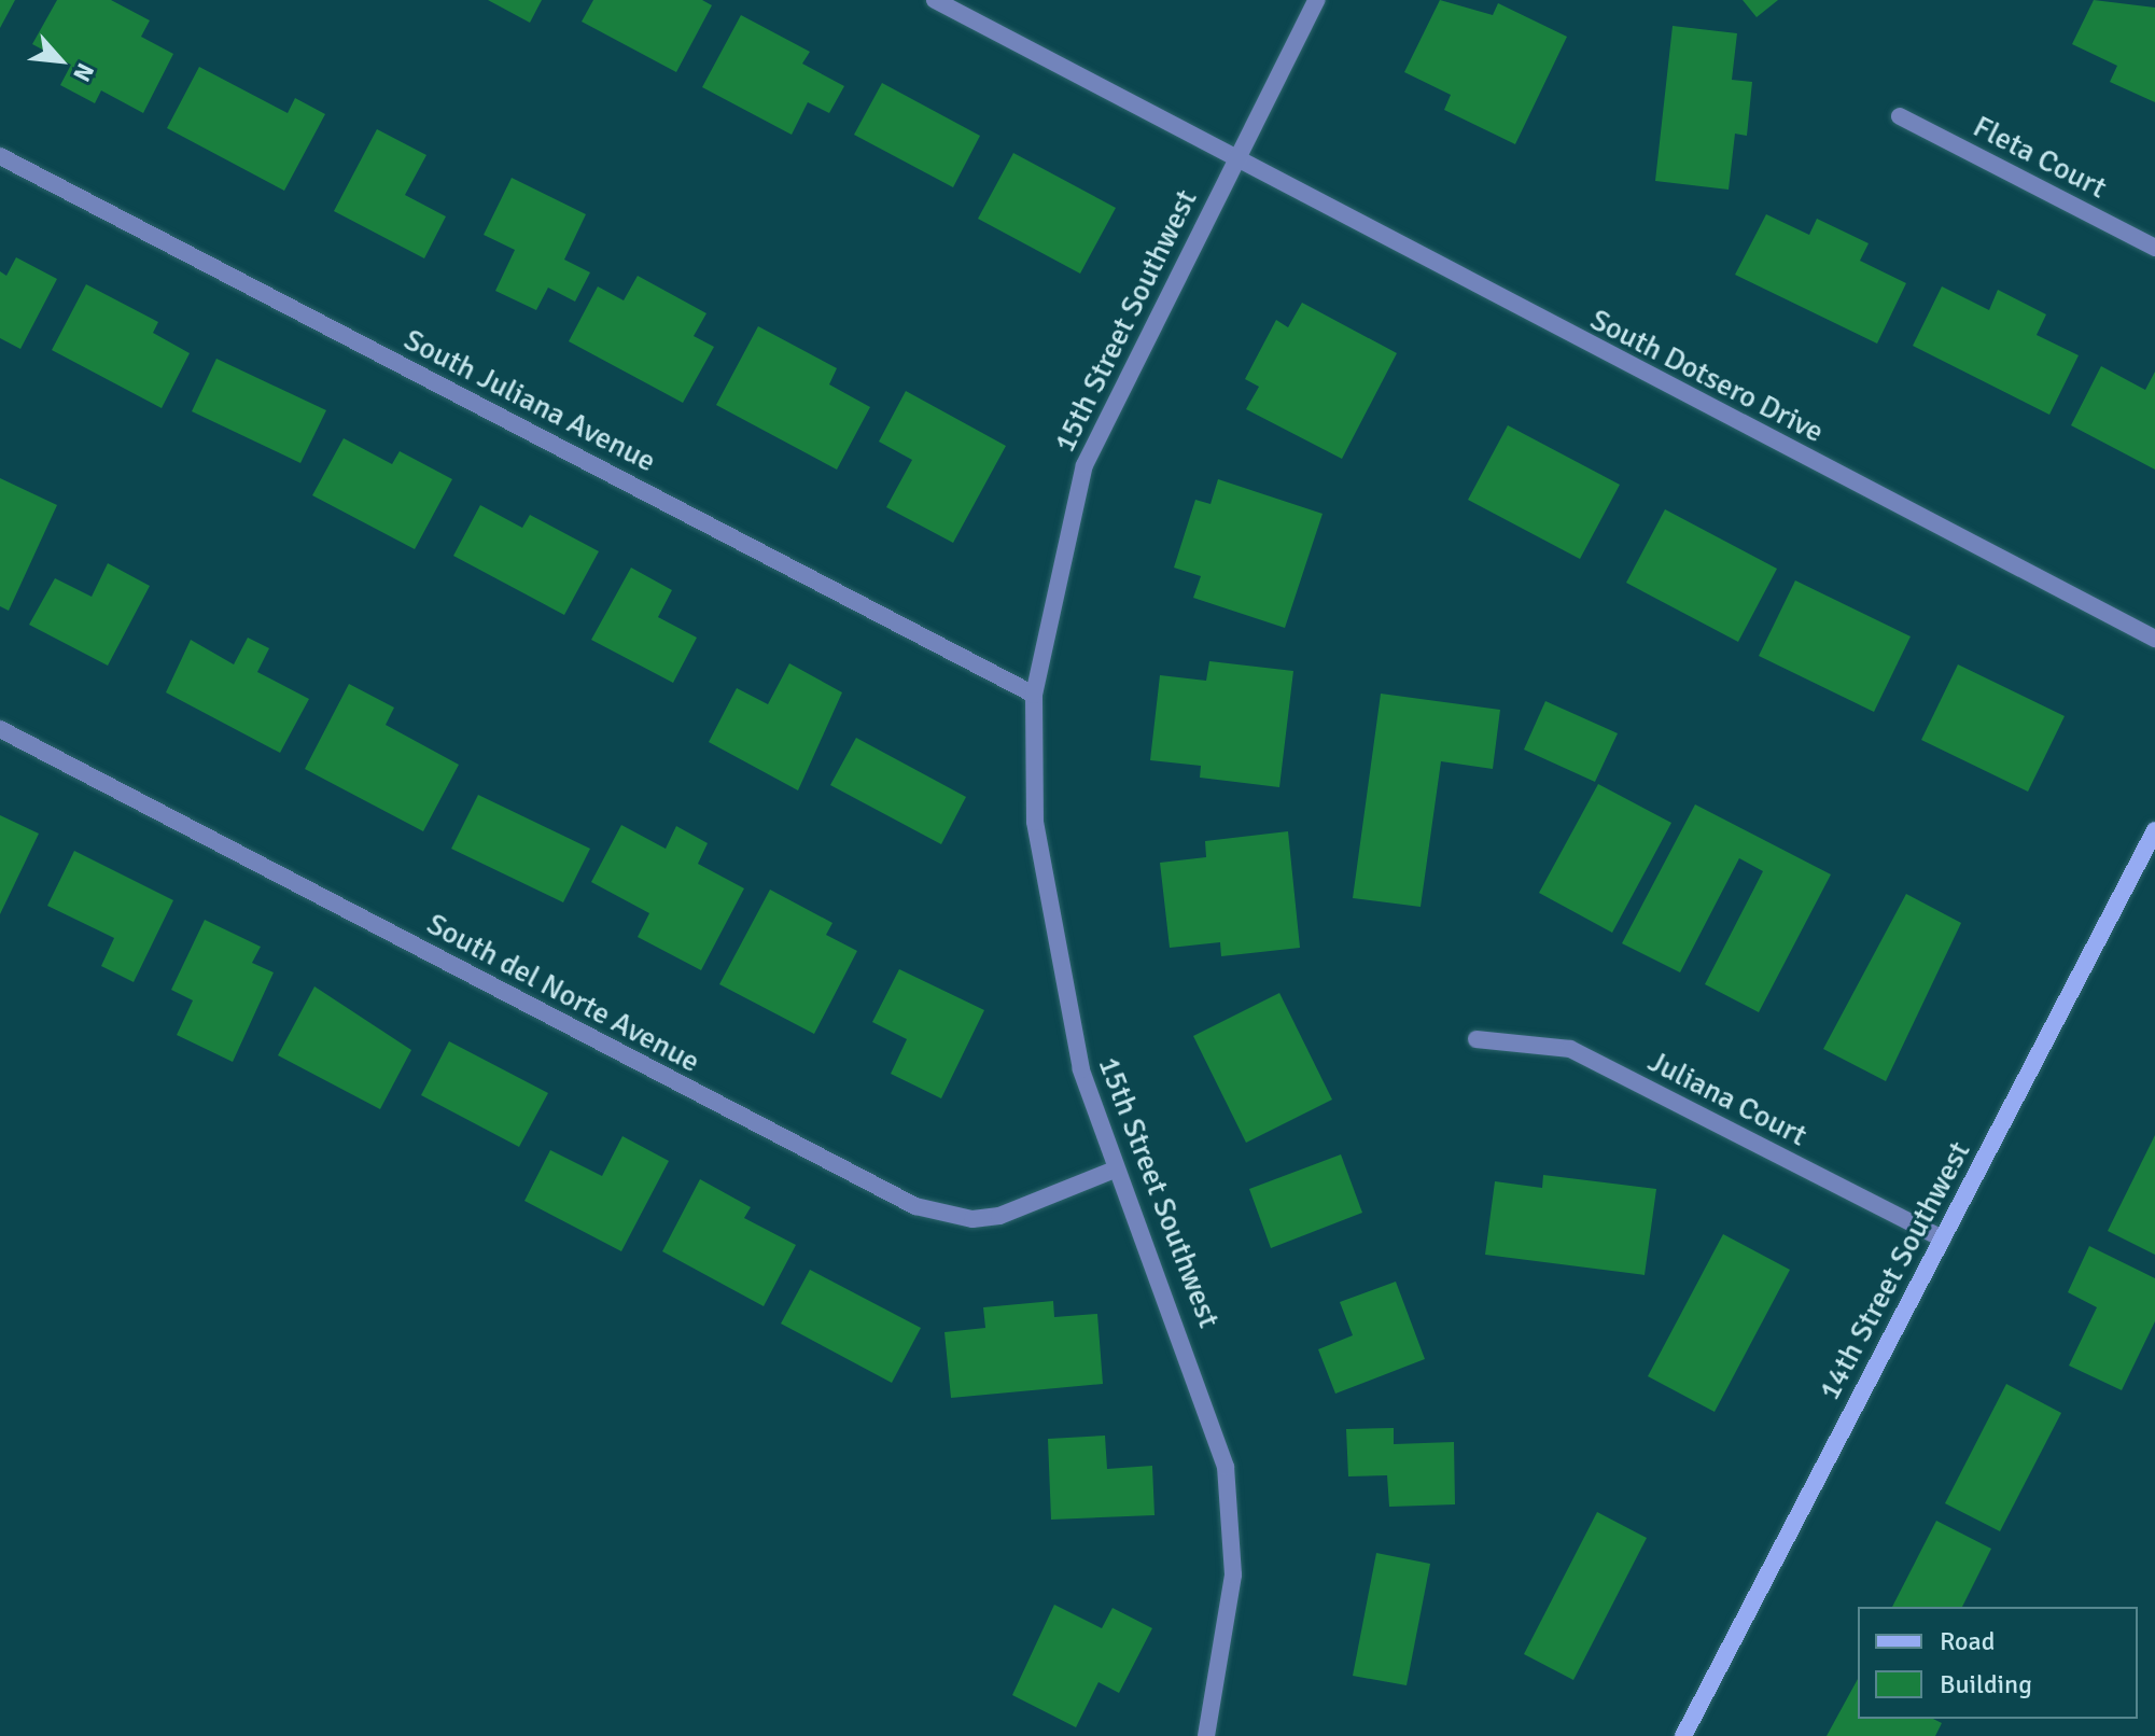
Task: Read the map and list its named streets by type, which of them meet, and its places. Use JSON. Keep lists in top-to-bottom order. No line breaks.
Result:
{"streets":{"main road":["14th Street Southwest"],"street":["Fleta Court","15th Street Southwest","South Dotsero Drive","South Juliana Avenue","South del Norte Avenue","Juliana Court"]},"crossings":[["15th Street Southwest","South Dotsero Drive"],["15th Street Southwest","South Juliana Avenue"],["15th Street Southwest","South del Norte Avenue"],["Juliana Court","14th Street Southwest"]],"legend":["Road","Building"],"north":"bottom right"}
